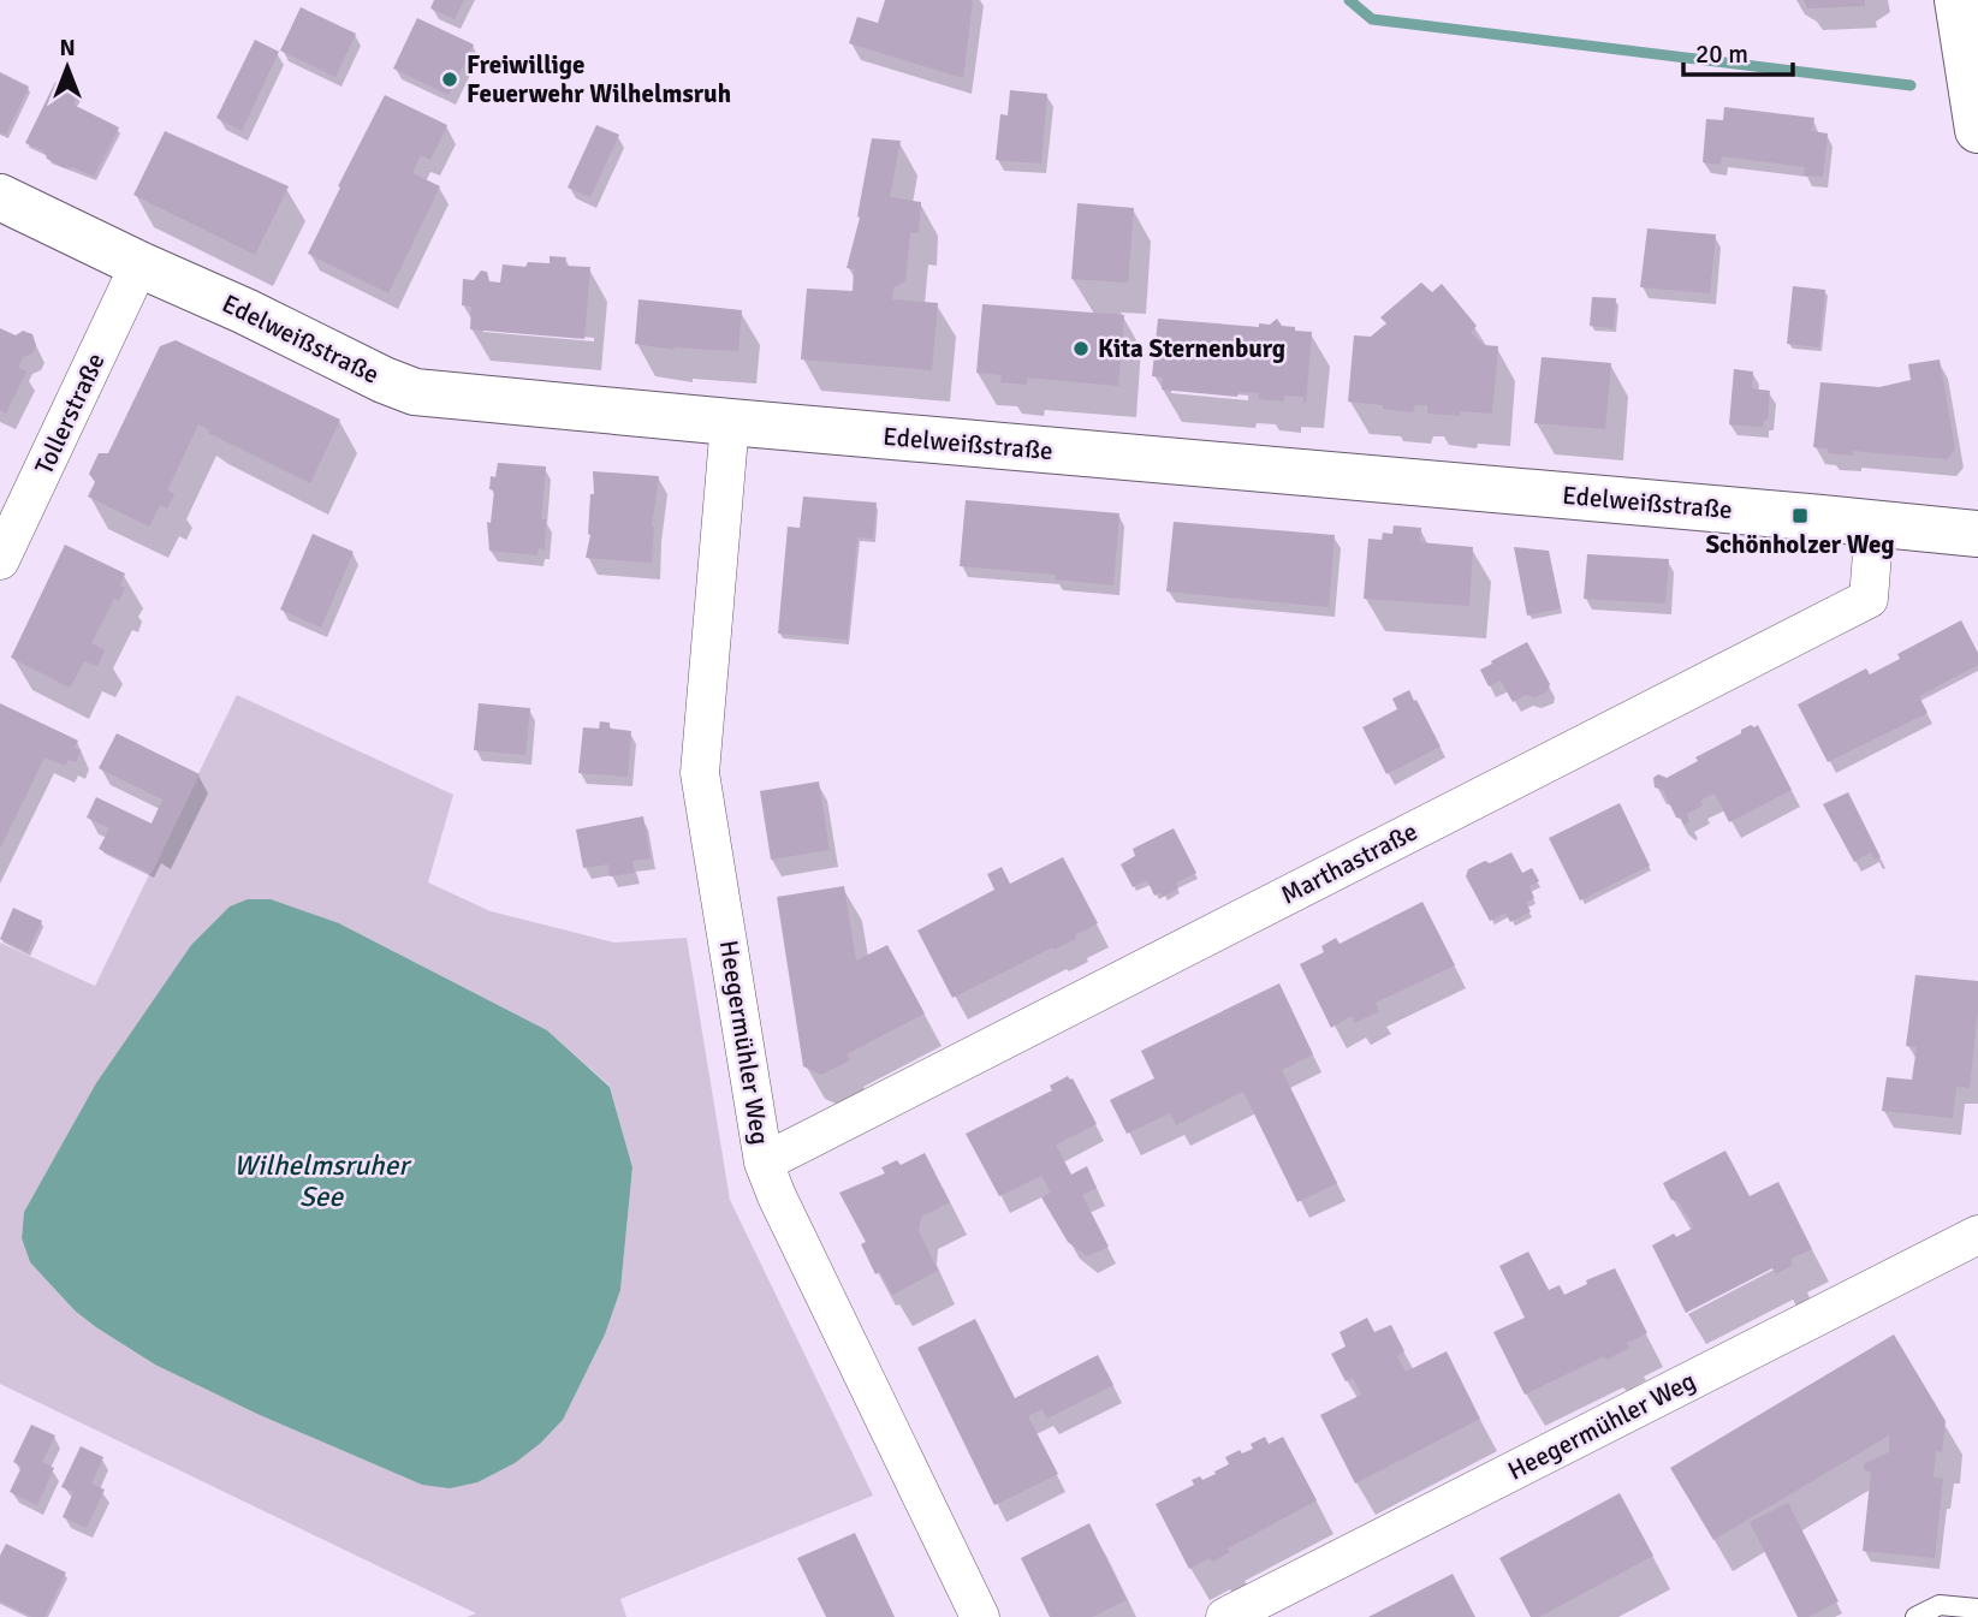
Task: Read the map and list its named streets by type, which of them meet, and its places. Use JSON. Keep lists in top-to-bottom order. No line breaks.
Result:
{"streets":{"street":["Edelweißstraße","Tollerstraße","Marthastraße","Heegermühler Weg"]},"crossings":[["Edelweißstraße","Tollerstraße"],["Edelweißstraße","Marthastraße"],["Edelweißstraße","Heegermühler Weg"],["Marthastraße","Heegermühler Weg"]],"water":["Wilhelmsruher See"],"places":{"other":["Freiwillige Feuerwehr Wilhelmsruh","Kita Sternenburg"],"transit":["Schönholzer Weg"]},"scale_bar":"20 m","north":"top"}
